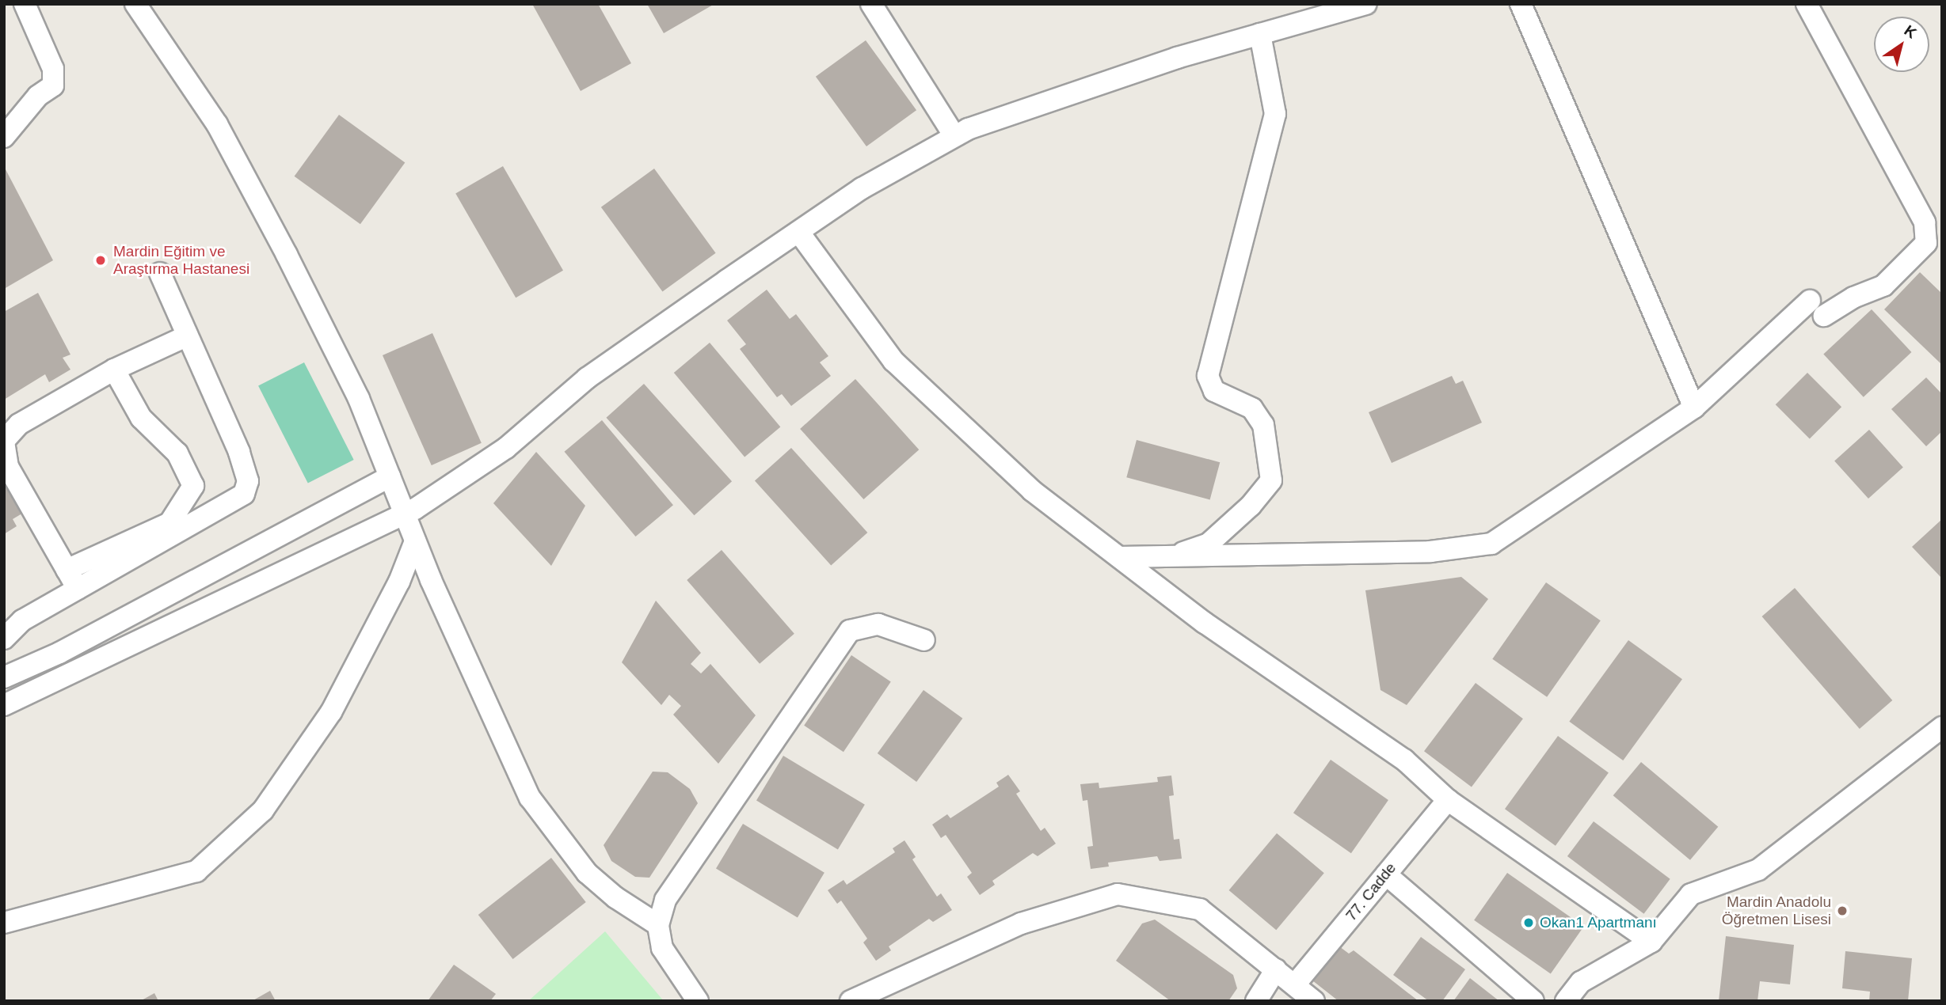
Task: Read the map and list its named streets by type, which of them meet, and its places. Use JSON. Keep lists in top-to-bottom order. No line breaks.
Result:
{"streets":{"street":["77. Cadde"]},"places":["Mardin Eğitim ve Araştırma Hastanesi","Mardin Anadolu Öğretmen Lisesi","Okan1 Apartmanı"],"north":"top right"}
